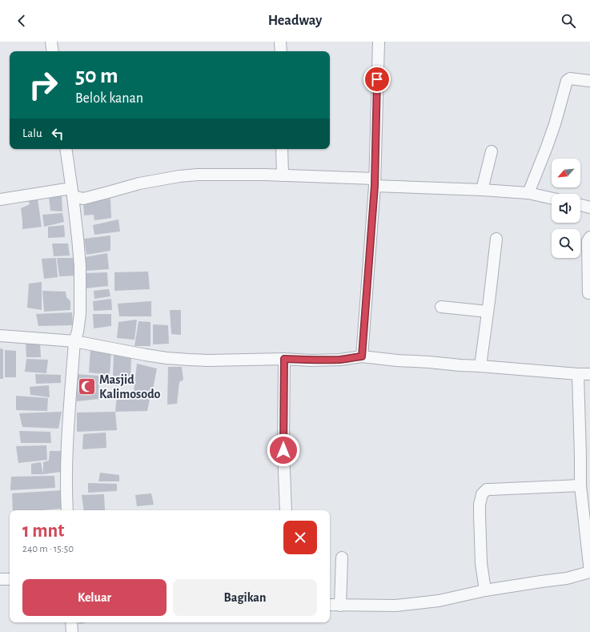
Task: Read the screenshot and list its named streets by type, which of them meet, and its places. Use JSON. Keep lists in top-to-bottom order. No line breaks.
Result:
{"places":{"mosque":["Masjid Kalimosodo"]},"north":"bottom left","page":{"header":"Headway","turn":["50 m","Belok kanan"],"then":"Lalu","heading":["1 mnt","240 m · 15:50"],"buttons":["Keluar","Bagikan"]}}
